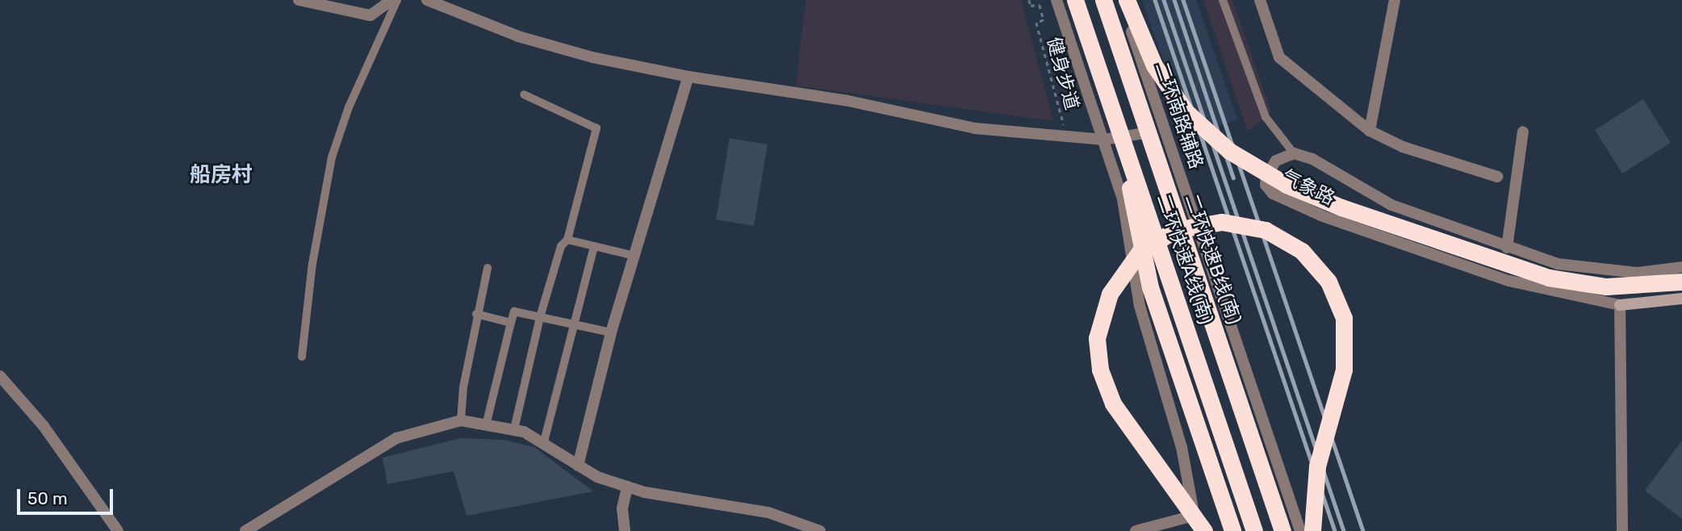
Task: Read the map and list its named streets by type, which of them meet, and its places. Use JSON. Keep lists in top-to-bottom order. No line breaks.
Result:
{"streets":{"highway":["二环快速A线(南)","二环快速B线(南)"],"street":["二环南路辅路","气象路"],"path":["健身步道"]},"districts":["船房村"],"scale_bar":"50 m"}
